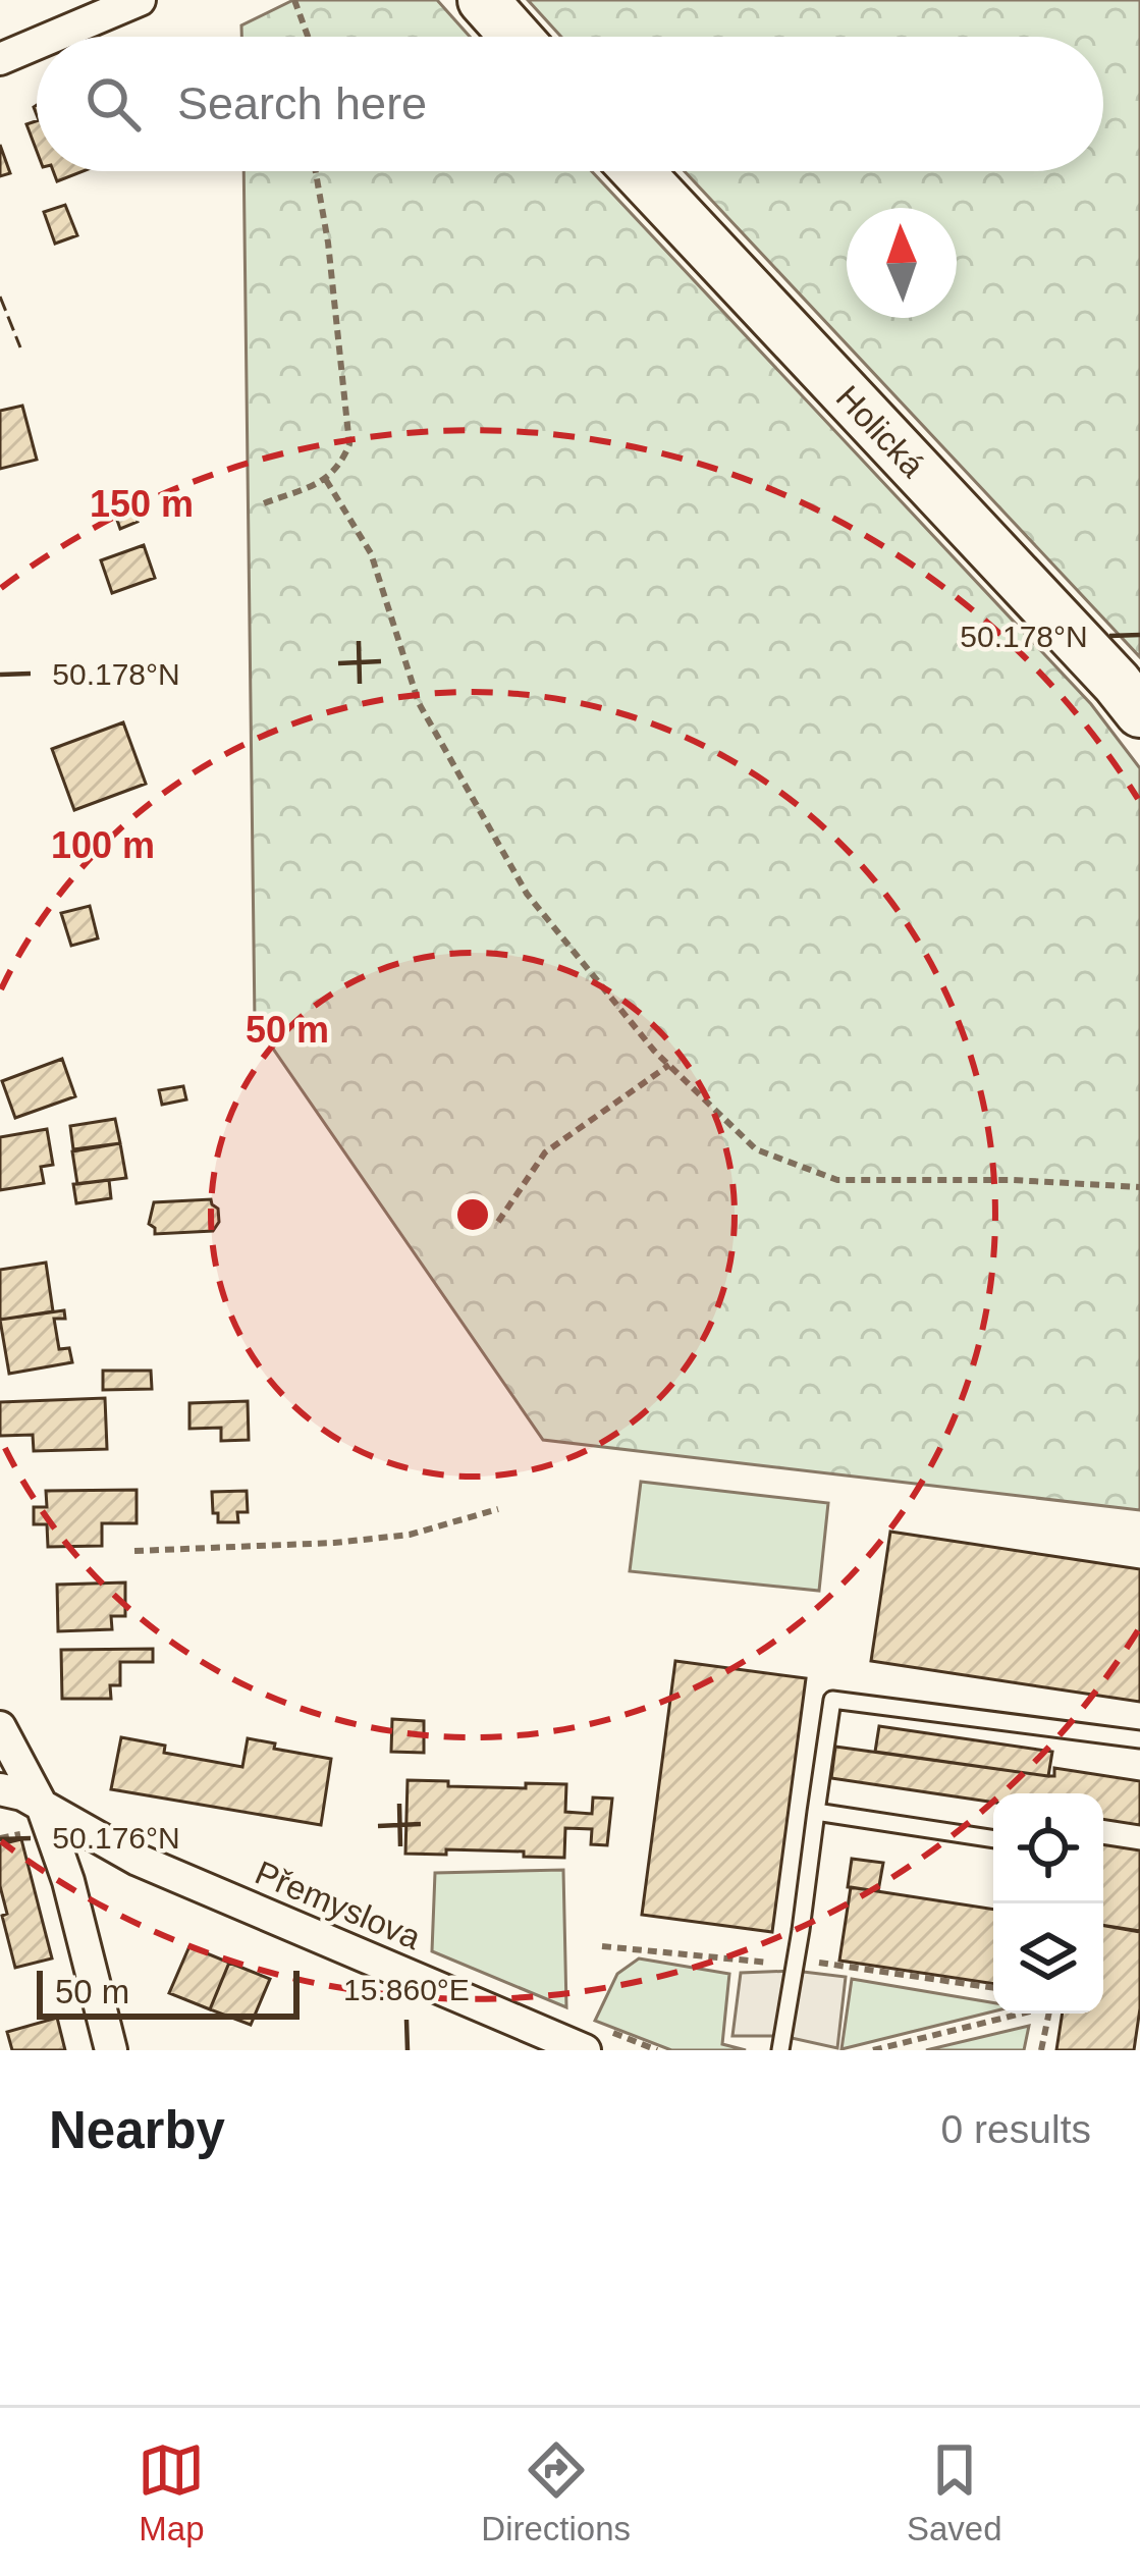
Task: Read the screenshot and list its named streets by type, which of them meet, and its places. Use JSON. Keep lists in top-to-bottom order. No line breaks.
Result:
{"streets":{"main road":["Holická"],"street":["Přemyslova"]},"scale_bar":"50 m","north":"top","page":{"search":"Search here","scale":"50 m","heading":["Nearby","0 results"],"nav":["Map","Directions","Saved"]},"coordinates":["50.178°N","50.176°N","15.860°E"],"rings":["150 m","100 m","50 m"]}
